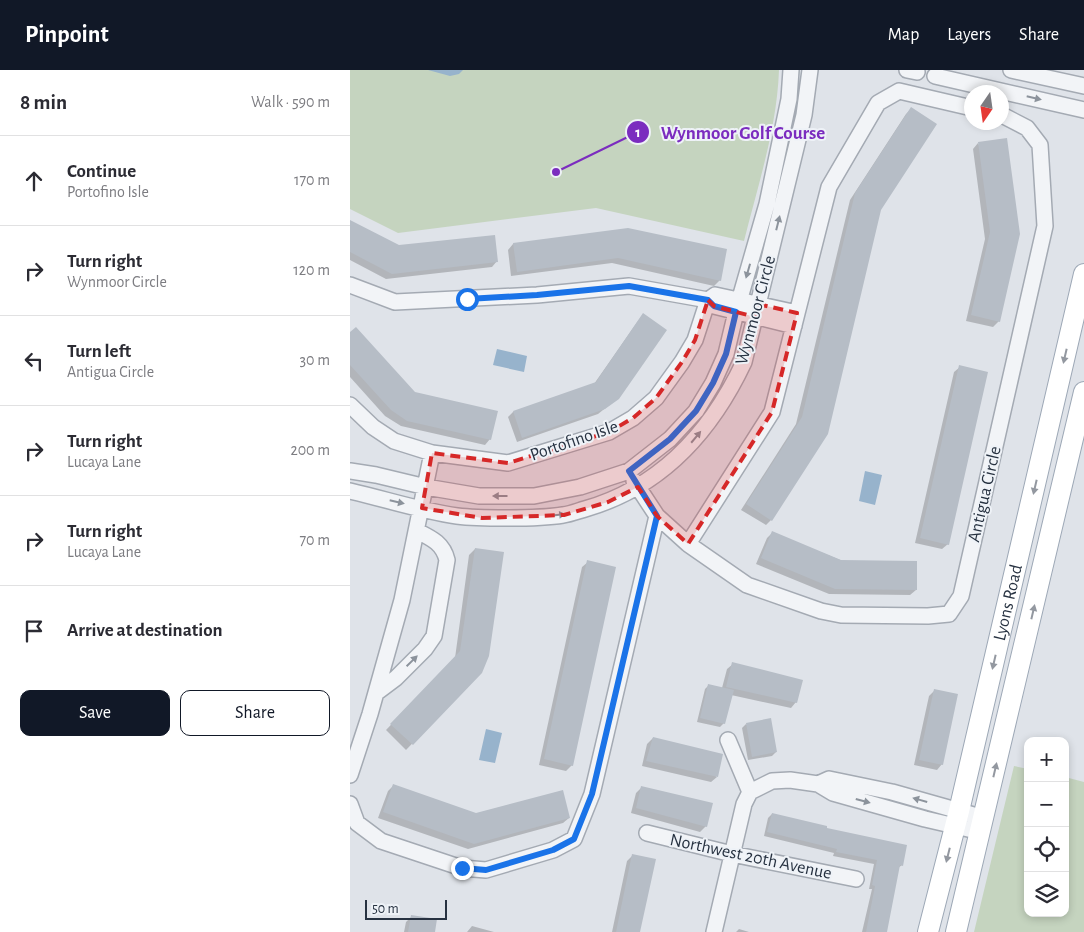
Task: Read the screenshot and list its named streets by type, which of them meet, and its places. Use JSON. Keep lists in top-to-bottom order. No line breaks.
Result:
{"streets":{"main road":["Lyons Road"],"street":["Wynmoor Circle","Portofino Isle","Antigua Circle","Northwest 20th Avenue"]},"crossings":[["Wynmoor Circle","Antigua Circle"]],"places":["Wynmoor Golf Course"],"scale_bar":"50 m","north":"bottom","page":{"header":"Pinpoint","nav":["Map","Layers","Share"],"heading":["8 min","Walk · 590 m"],"list":[["Continue","Portofino Isle","170 m"],["Turn right","Wynmoor Circle","120 m"],["Turn left","Antigua Circle","30 m"],["Turn right","Lucaya Lane","200 m"],["Turn right","Lucaya Lane","70 m"],"Arrive at destination"],"buttons":["Save","Share"],"map_buttons":["+","−"],"scale":"50 m"}}
